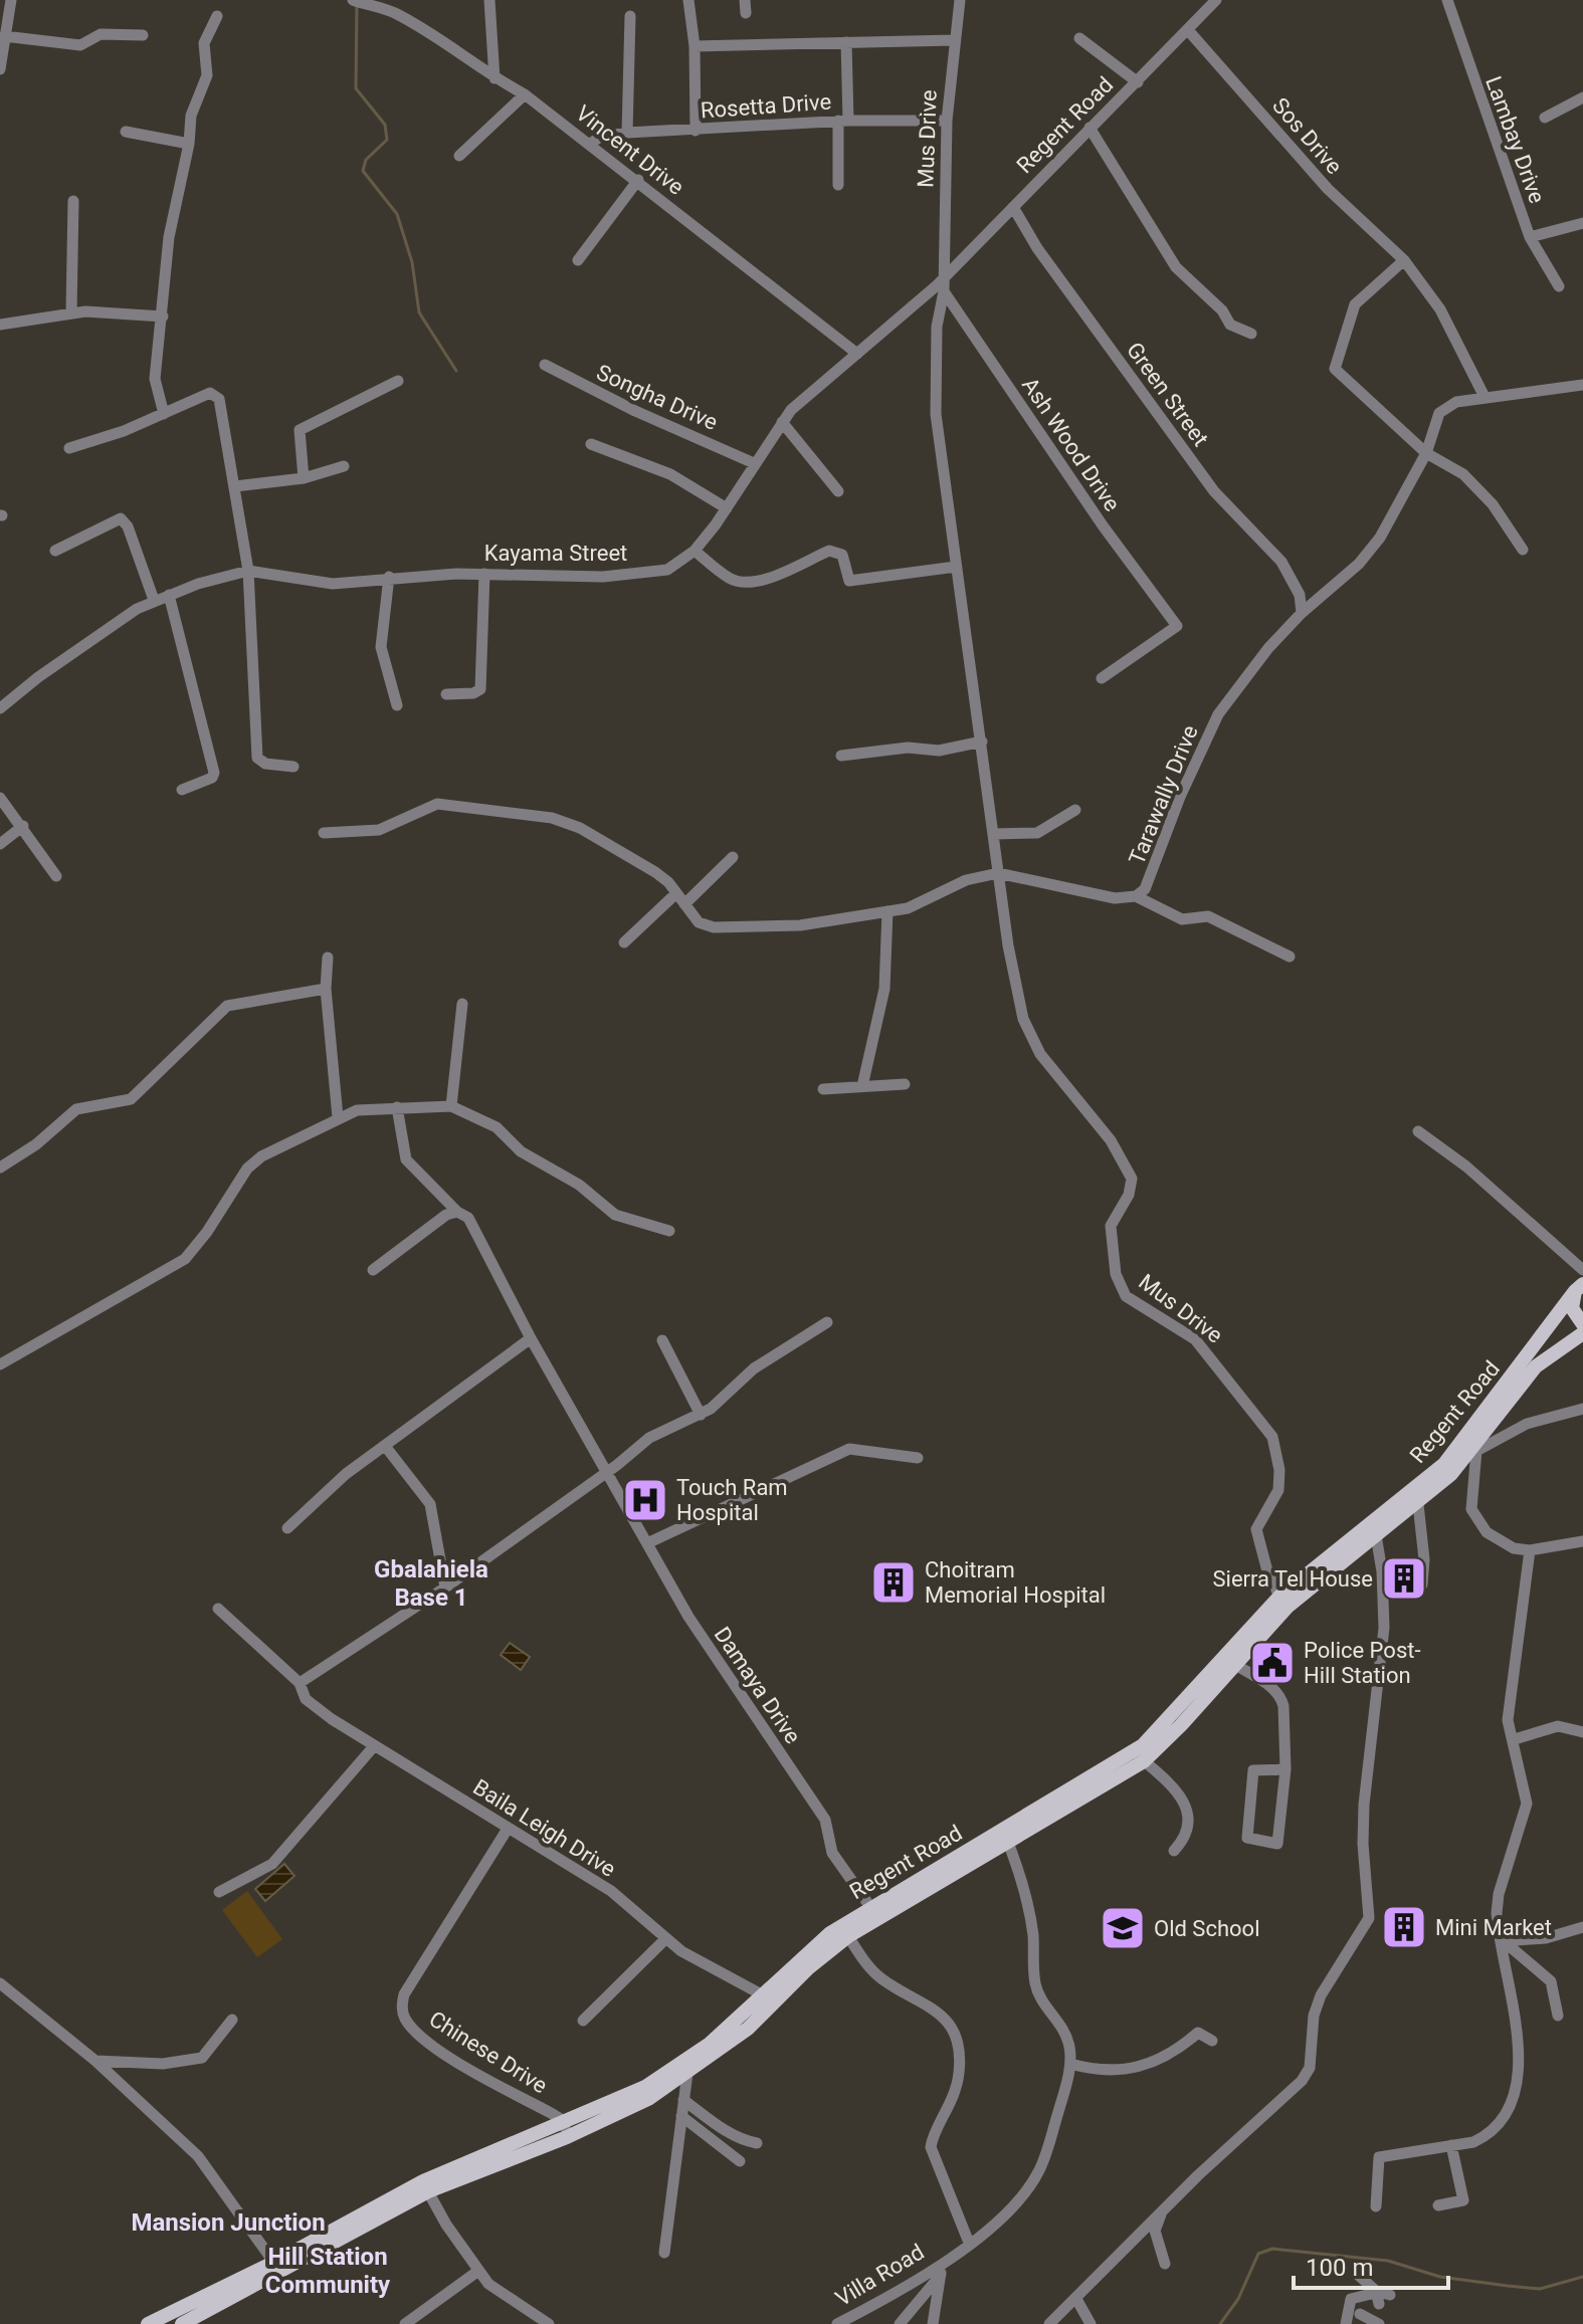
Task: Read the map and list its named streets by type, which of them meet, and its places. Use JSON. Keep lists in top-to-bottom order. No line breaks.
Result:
{"streets":{"main road":["Regent Road"],"street":["Rosetta Drive","Sos Drive","Mus Drive","Lambay Drive","Vincent Drive","Green Street","Songha Drive","Ash Wood Drive","Kayama Street","Tarawally Drive","Damaya Drive","Baila Leigh Drive","Chinese Drive","Villa Road"]},"crossings":[["Rosetta Drive","Mus Drive"],["Rosetta Drive","Vincent Drive"],["Regent Road","Sos Drive"],["Regent Road","Mus Drive"],["Regent Road","Green Street"],["Regent Road","Ash Wood Drive"],["Regent Road","Kayama Street"],["Regent Road","Damaya Drive"],["Regent Road","Baila Leigh Drive"],["Regent Road","Chinese Drive"],["Sos Drive","Tarawally Drive"],["Mus Drive","Ash Wood Drive"],["Mus Drive","Kayama Street"],["Mus Drive","Tarawally Drive"],["Vincent Drive","Kayama Street"],["Green Street","Tarawally Drive"],["Songha Drive","Kayama Street"],["Ash Wood Drive","Kayama Street"],["Baila Leigh Drive","Chinese Drive"]],"districts":["Gbalahiela Base 1","Mansion Junction","Hill Station Community"],"places":{"hospital":["Touch Ram Hospital"],"building":["Sierra Tel House","Choitram Memorial Hospital","Mini Market"],"public building":["Police Post- Hill Station"],"school or university":["Old School"]},"scale_bar":"100 m"}
